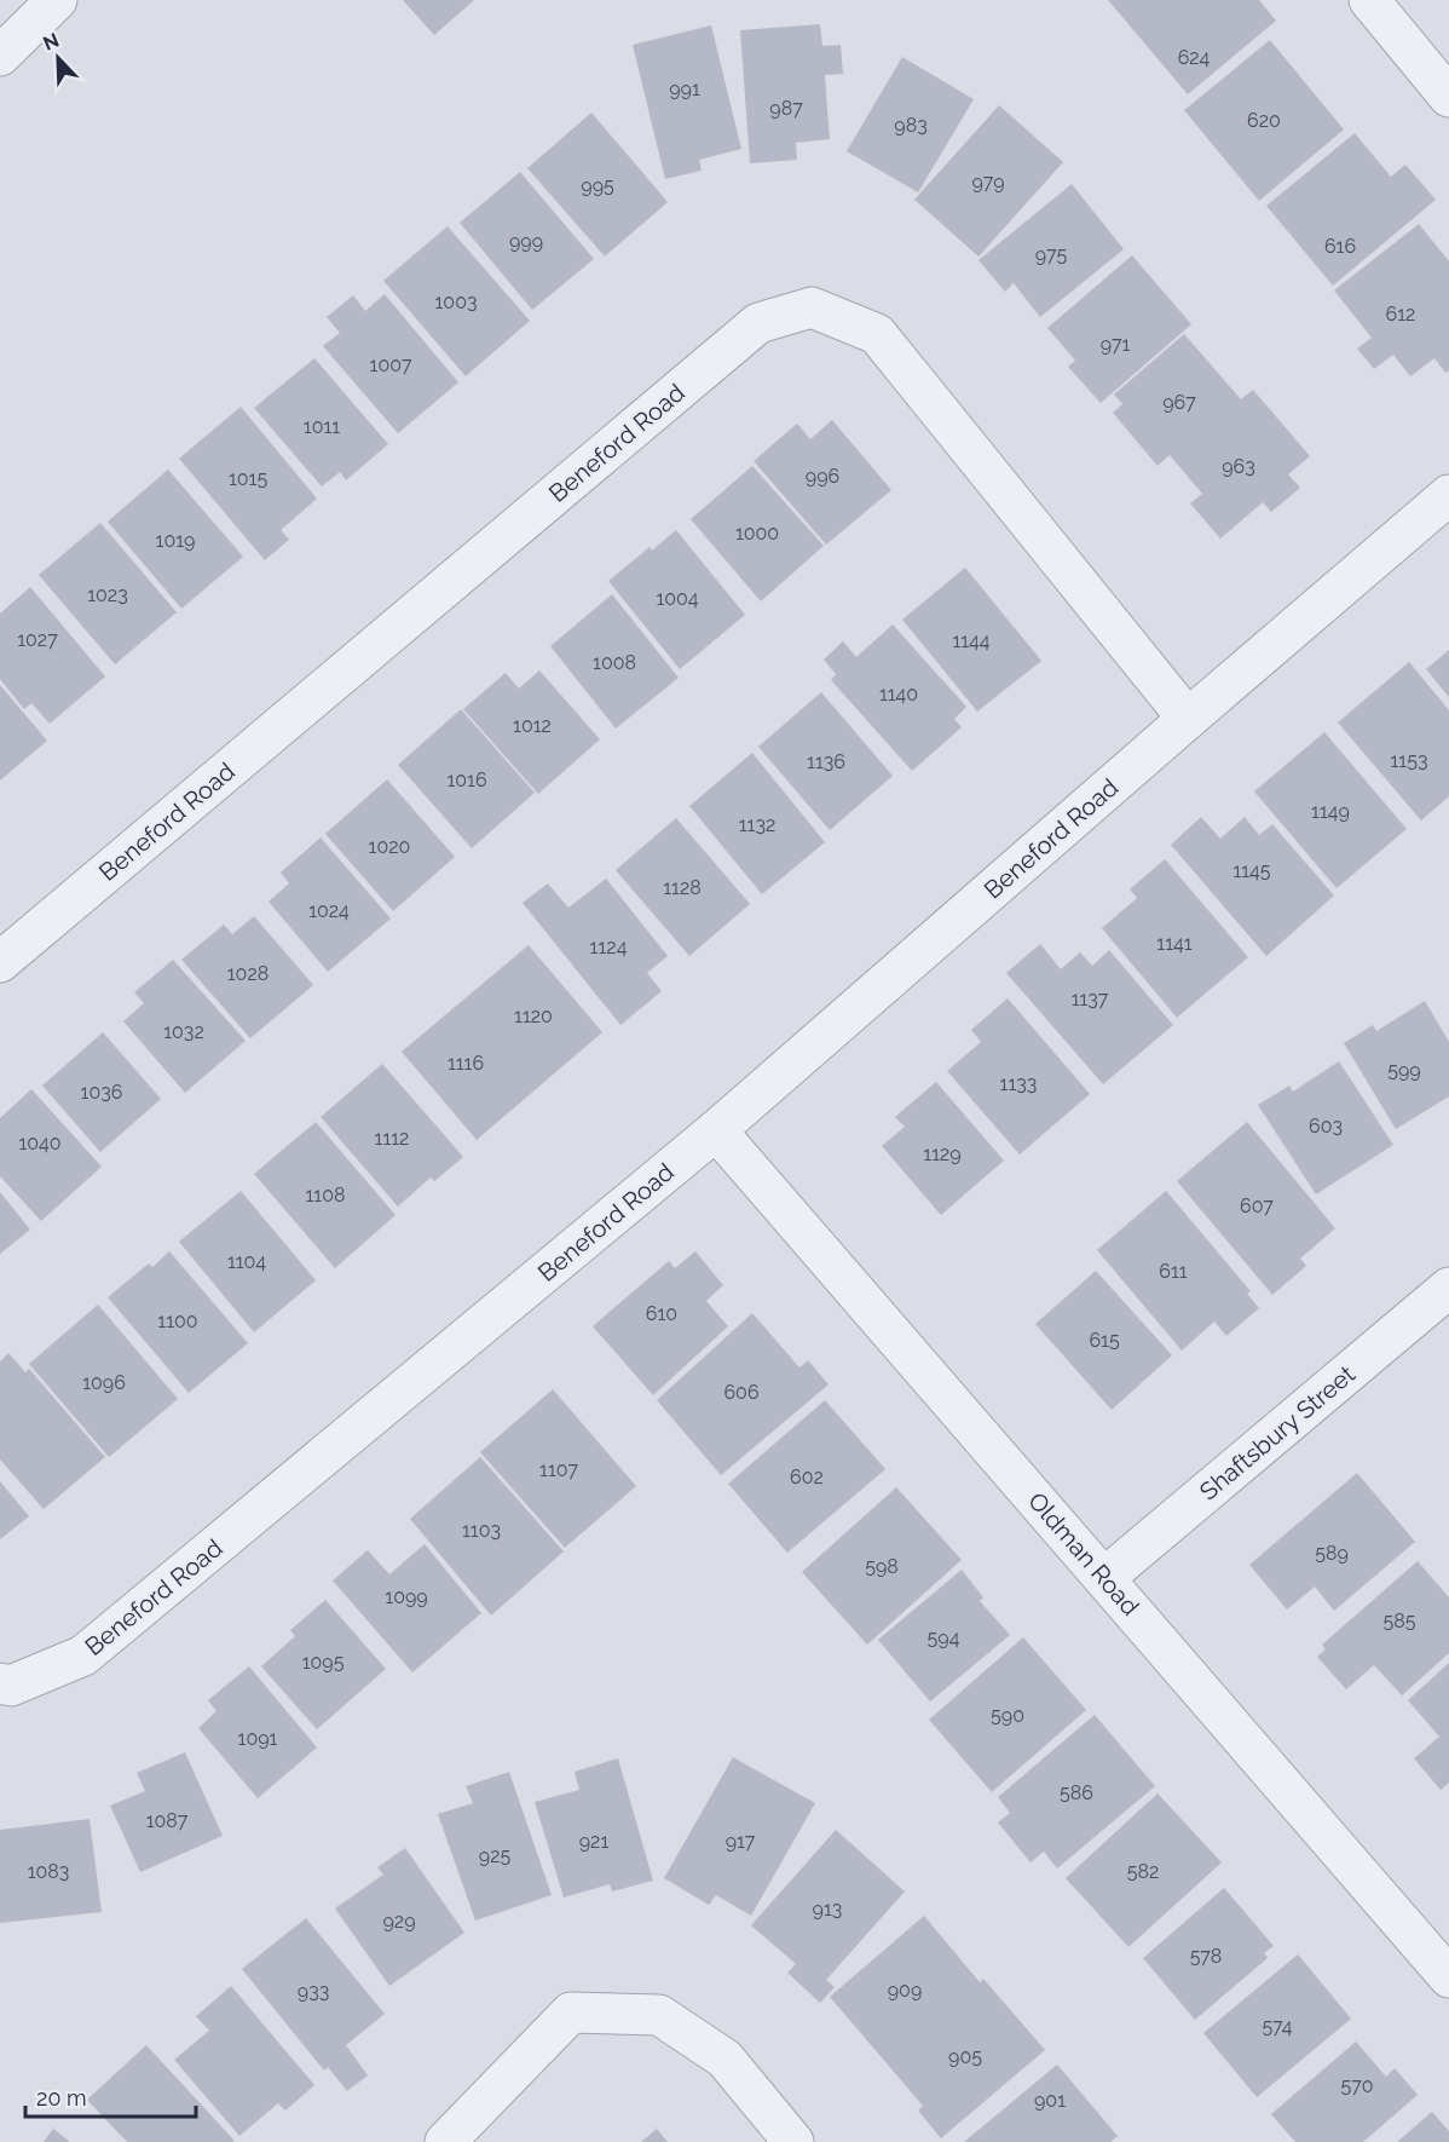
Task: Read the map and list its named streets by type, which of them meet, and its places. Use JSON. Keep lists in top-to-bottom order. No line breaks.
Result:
{"streets":{"street":["Beneford Road","Shaftsbury Street","Oldman Road"]},"crossings":[["Beneford Road","Oldman Road"],["Shaftsbury Street","Oldman Road"]],"house_numbers":["624","991","987","620","983","979","995","999","616","975","1003","612","971","1007","967","1011","963","996","1015","1000","1019","1023","1004","1027","1144","1008","1140","1012","1153","1136","1016","1149","1132","1020","1145","1128","1024","1141","1124","1028","1137","1120","1032","1116","599","1133","1036","603","1112","1040","1129","1108","607","1104","611","610","1100","615","1096","606","1107","602","1103","589","598","1099","585","594","1095","590","1091","586","1087","921","917","925","1083","582","913","929","578","909","933","574","905","570","901"],"scale_bar":"20 m","north":"top left"}
